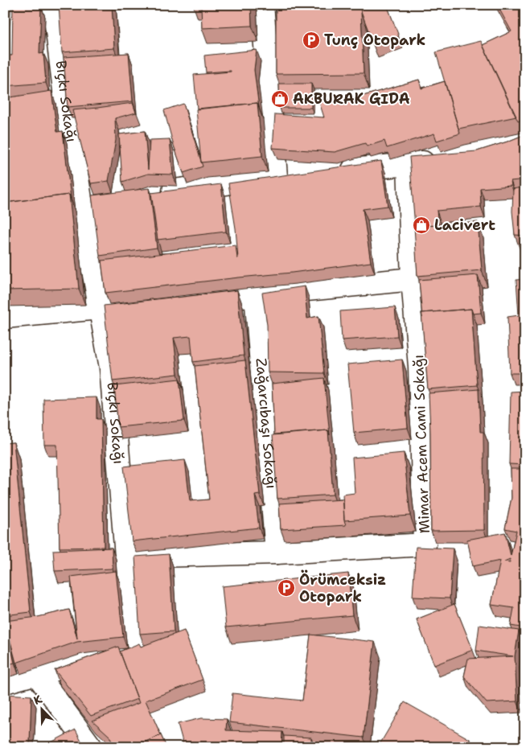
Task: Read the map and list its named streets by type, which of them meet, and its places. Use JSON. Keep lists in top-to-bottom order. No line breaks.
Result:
{"streets":{"street":["Bıçkı Sokağı","Zağarcıbaşı Sokağı","Mimar Acem Cami Sokağı"]},"crossings":[["Bıçkı Sokağı","Mimar Acem Cami Sokağı"],["Zağarcıbaşı Sokağı","Mimar Acem Cami Sokağı"]],"places":{"parking":["Tunç Otopark","Örümceksiz Otopark"],"shop":["AKBURAK GIDA","Lacivert"]},"north":"top left"}
